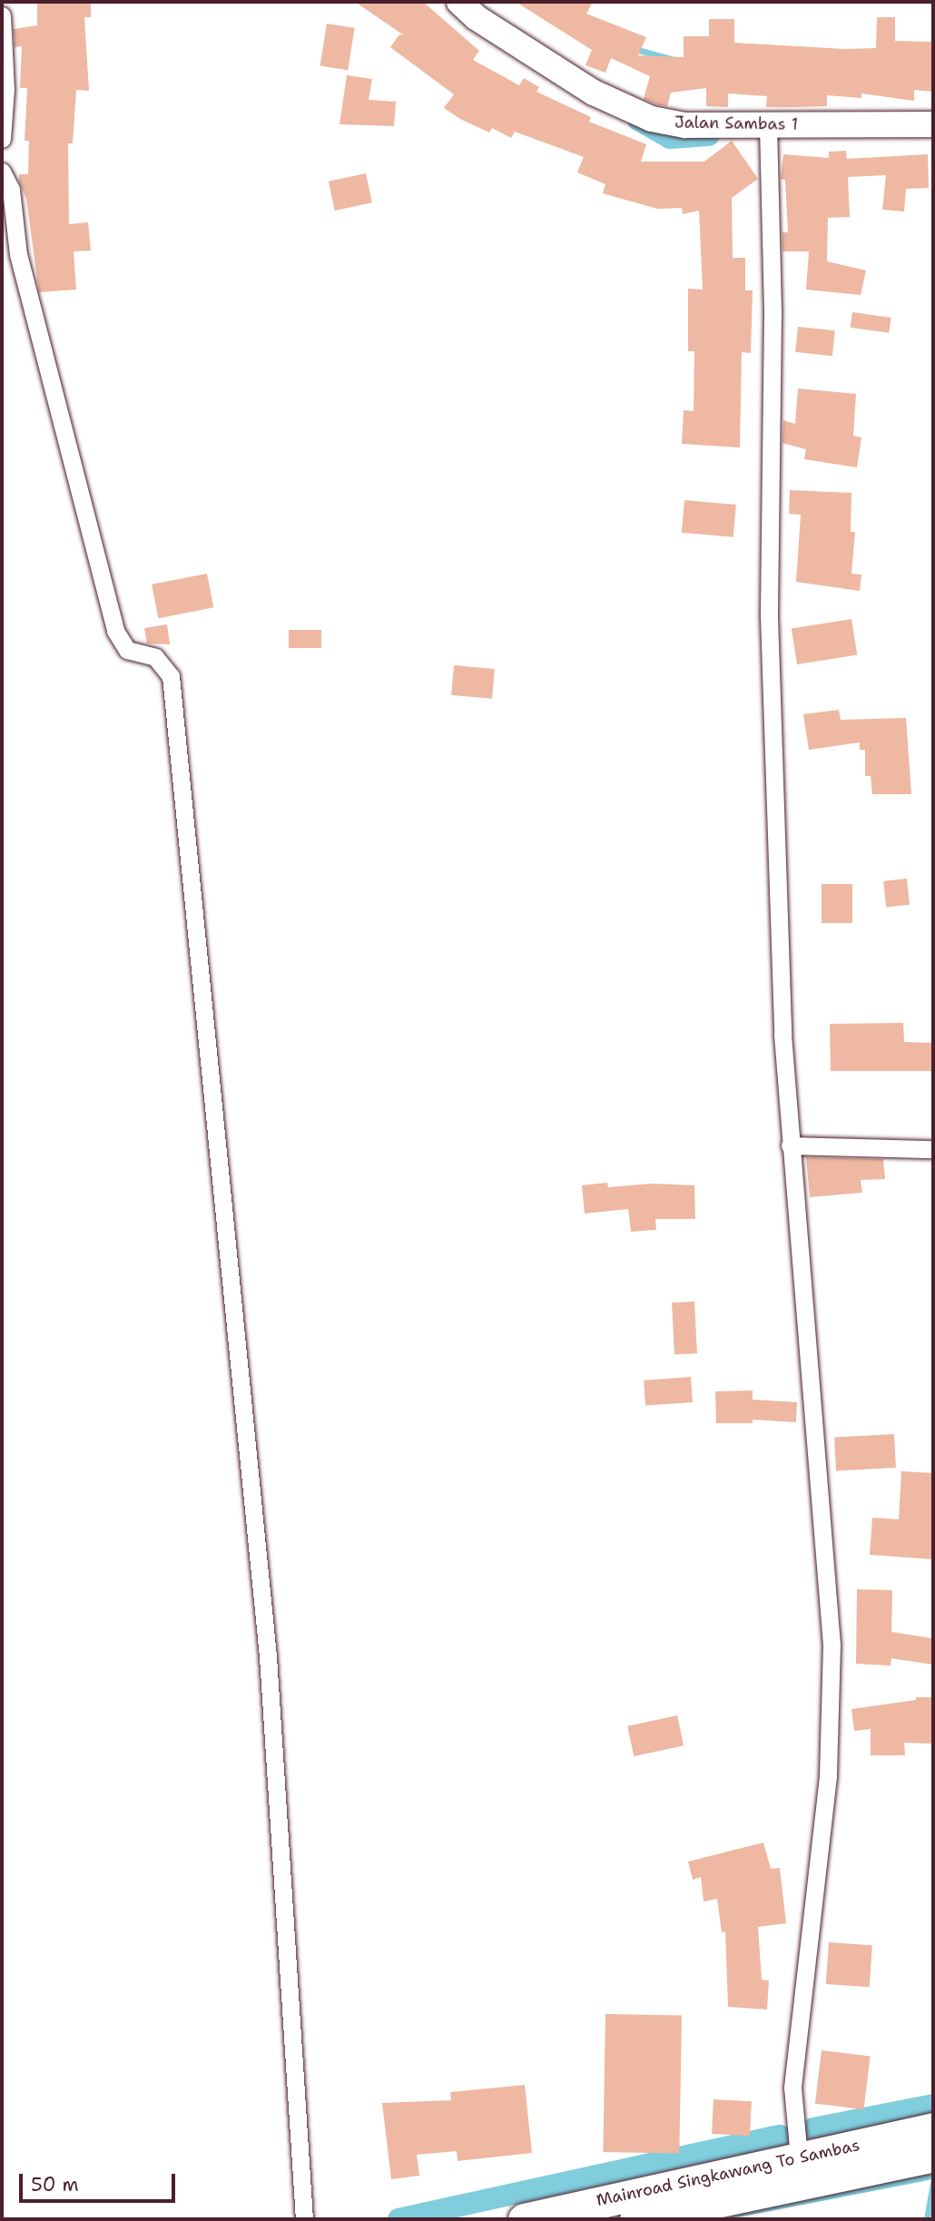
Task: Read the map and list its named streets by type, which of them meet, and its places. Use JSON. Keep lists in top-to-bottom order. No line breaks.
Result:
{"streets":{"highway":["Mainroad Singkawang To Sambas"],"street":["Jalan Sambas 1"]},"scale_bar":"50 m"}
